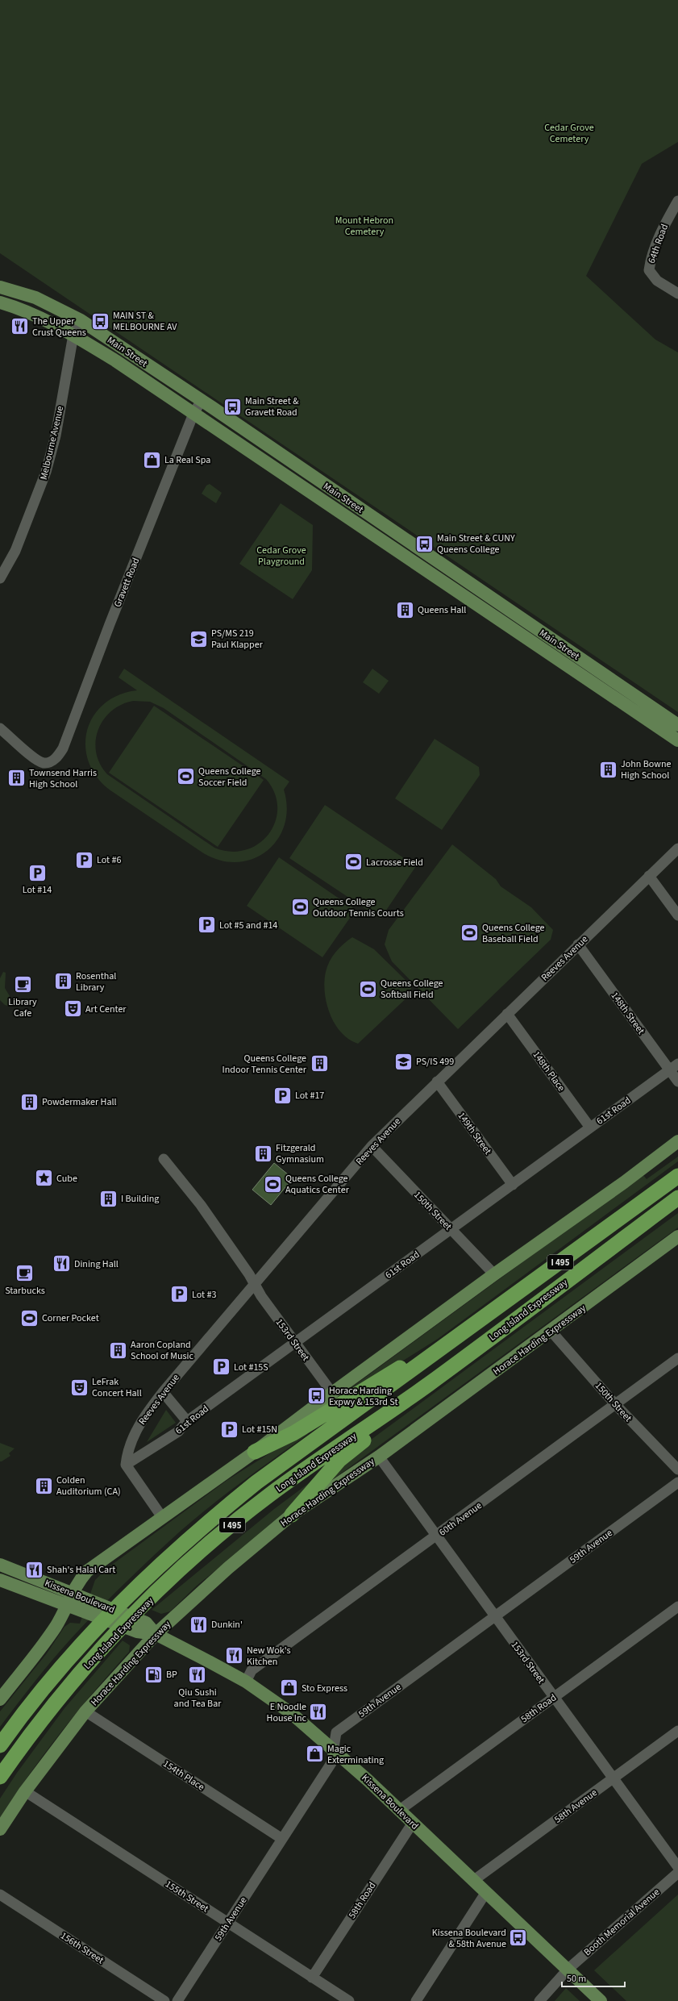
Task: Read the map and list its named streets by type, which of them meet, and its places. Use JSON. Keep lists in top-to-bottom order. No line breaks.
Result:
{"streets":{"highway":["I 495","Long Island Expressway"],"main road":["Main Street","Horace Harding Expressway","Kissena Boulevard"],"street":["64th Road","Melbourne Avenue","Gravett Road","Reeves Avenue","148th Street","148th Place","61st Road","149th Street","150th Street","153rd Street","60th Avenue","59th Avenue","58th Road","154th Place","58th Avenue","155th Street","Booth Memorial Avenue","156th Street"]},"crossings":[["Main Street","Melbourne Avenue"],["Main Street","Gravett Road"],["Reeves Avenue","148th Street"],["Reeves Avenue","148th Place"],["Reeves Avenue","61st Road"],["Reeves Avenue","149th Street"],["Reeves Avenue","150th Street"],["Reeves Avenue","153rd Street"],["148th Street","61st Road"],["148th Place","61st Road"],["61st Road","149th Street"],["61st Road","150th Street"],["61st Road","153rd Street"],["150th Street","Horace Harding Expressway"],["150th Street","60th Avenue"],["153rd Street","Horace Harding Expressway"],["153rd Street","60th Avenue"],["153rd Street","59th Avenue"],["153rd Street","58th Road"],["153rd Street","58th Avenue"],["Horace Harding Expressway","Kissena Boulevard"],["Horace Harding Expressway","154th Place"],["Horace Harding Expressway","155th Street"],["60th Avenue","Kissena Boulevard"],["59th Avenue","Kissena Boulevard"],["59th Avenue","154th Place"],["59th Avenue","155th Street"],["Kissena Boulevard","58th Road"],["Kissena Boulevard","58th Avenue"],["Kissena Boulevard","Booth Memorial Avenue"],["58th Road","155th Street"]],"parks":["Cedar Grove Cemetery","Mount Hebron Cemetery","Cedar Grove Playground"],"places":{"bus stop":["MAIN ST & MELBOURNE AV","Main Street & Gravett Road","Main Street & CUNY Queens College","Horace Harding Expwy & 153rd St","Kissena Boulevard & 58th Avenue"],"restaurant":["The Upper Crust Queens","Dining Hall","Shah's Halal Cart","Dunkin'","New Wok's Kitchen","Qiu Sushi and Tea Bar","E Noodle House Inc"],"shop":["La Real Spa","Sto Express","Magic Exterminating"],"building":["Queens Hall","John Bowne High School","Townsend Harris High School","Rosenthal Library","Queens College Indoor Tennis Center","Powdermaker Hall","Fitzgerald Gymnasium","I Building","Aaron Copland School of Music","Colden Auditorium (CA)"],"school or university":["PS/MS 219 Paul Klapper","PS/IS 499"],"sports":["Queens College Soccer Field","Lacrosse Field","Queens College Outdoor Tennis Courts","Queens College Baseball Field","Queens College Softball Field","Queens College Aquatics Center","Corner Pocket"],"parking":["Lot #6","Lot #14","Lot #5 and #14","Lot #17","Lot #3","Lot #15S","Lot #15N"],"cafe":["Library Cafe","Starbucks"],"theatre":["Art Center","LeFrak Concert Hall"],"place":["Cube"],"fuel station":["BP"]},"scale_bar":"50 m"}
